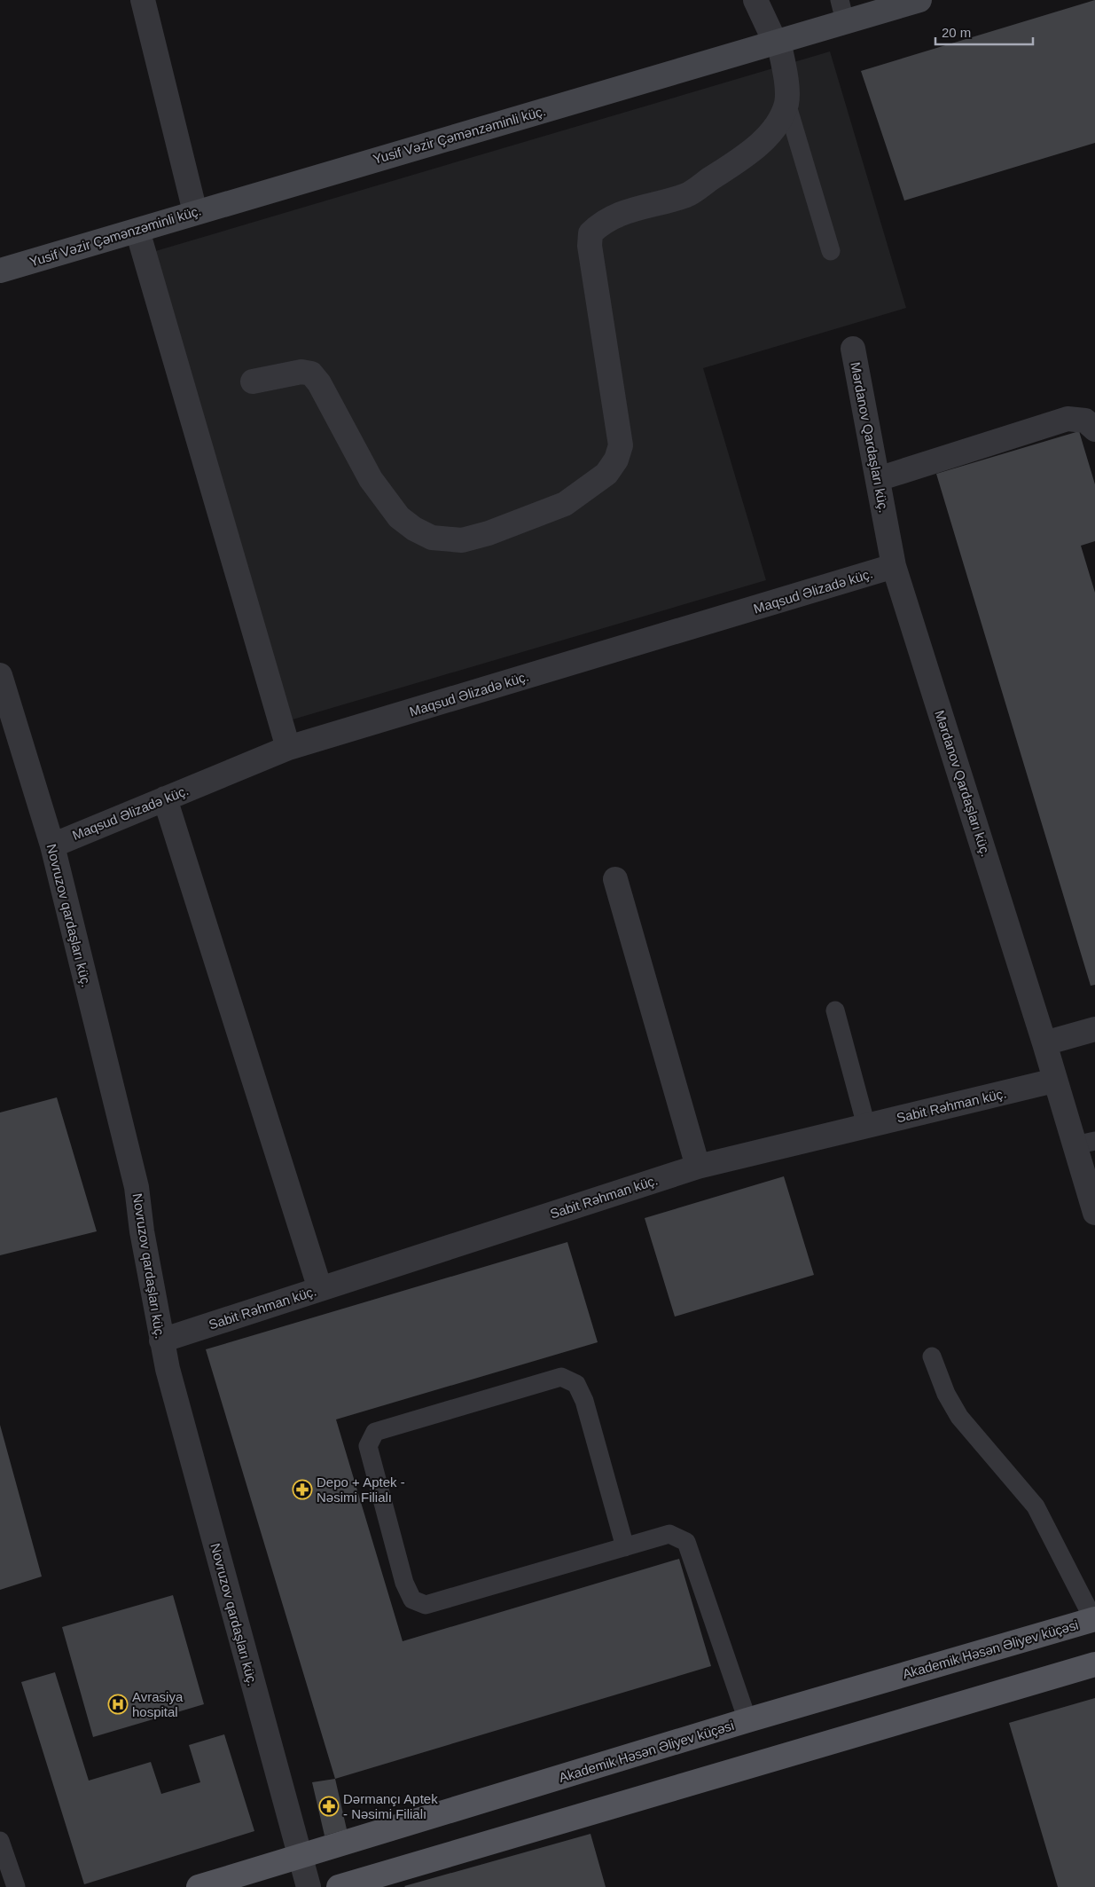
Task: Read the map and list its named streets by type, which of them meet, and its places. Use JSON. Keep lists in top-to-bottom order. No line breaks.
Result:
{"streets":{"main road":["Yusif Vəzir Çəmənzəminli küç.","Akademik Həsən Əliyev küçəsi"],"street":["Mərdanov Qardaşları küç.","Maqsud Əlizadə küç.","Novruzov qardaşları küç.","Sabit Rəhman küç."]},"crossings":[["Mərdanov Qardaşları küç.","Maqsud Əlizadə küç."],["Mərdanov Qardaşları küç.","Sabit Rəhman küç."],["Maqsud Əlizadə küç.","Novruzov qardaşları küç."],["Novruzov qardaşları küç.","Sabit Rəhman küç."],["Novruzov qardaşları küç.","Akademik Həsən Əliyev küçəsi"]],"places":{"pharmacy":["Depo + Aptek - Nəsimi Filialı","Dərmançı Aptek - Nəsimi Filialı"],"hospital":["Avrasiya hospital"]},"scale_bar":"20 m"}
